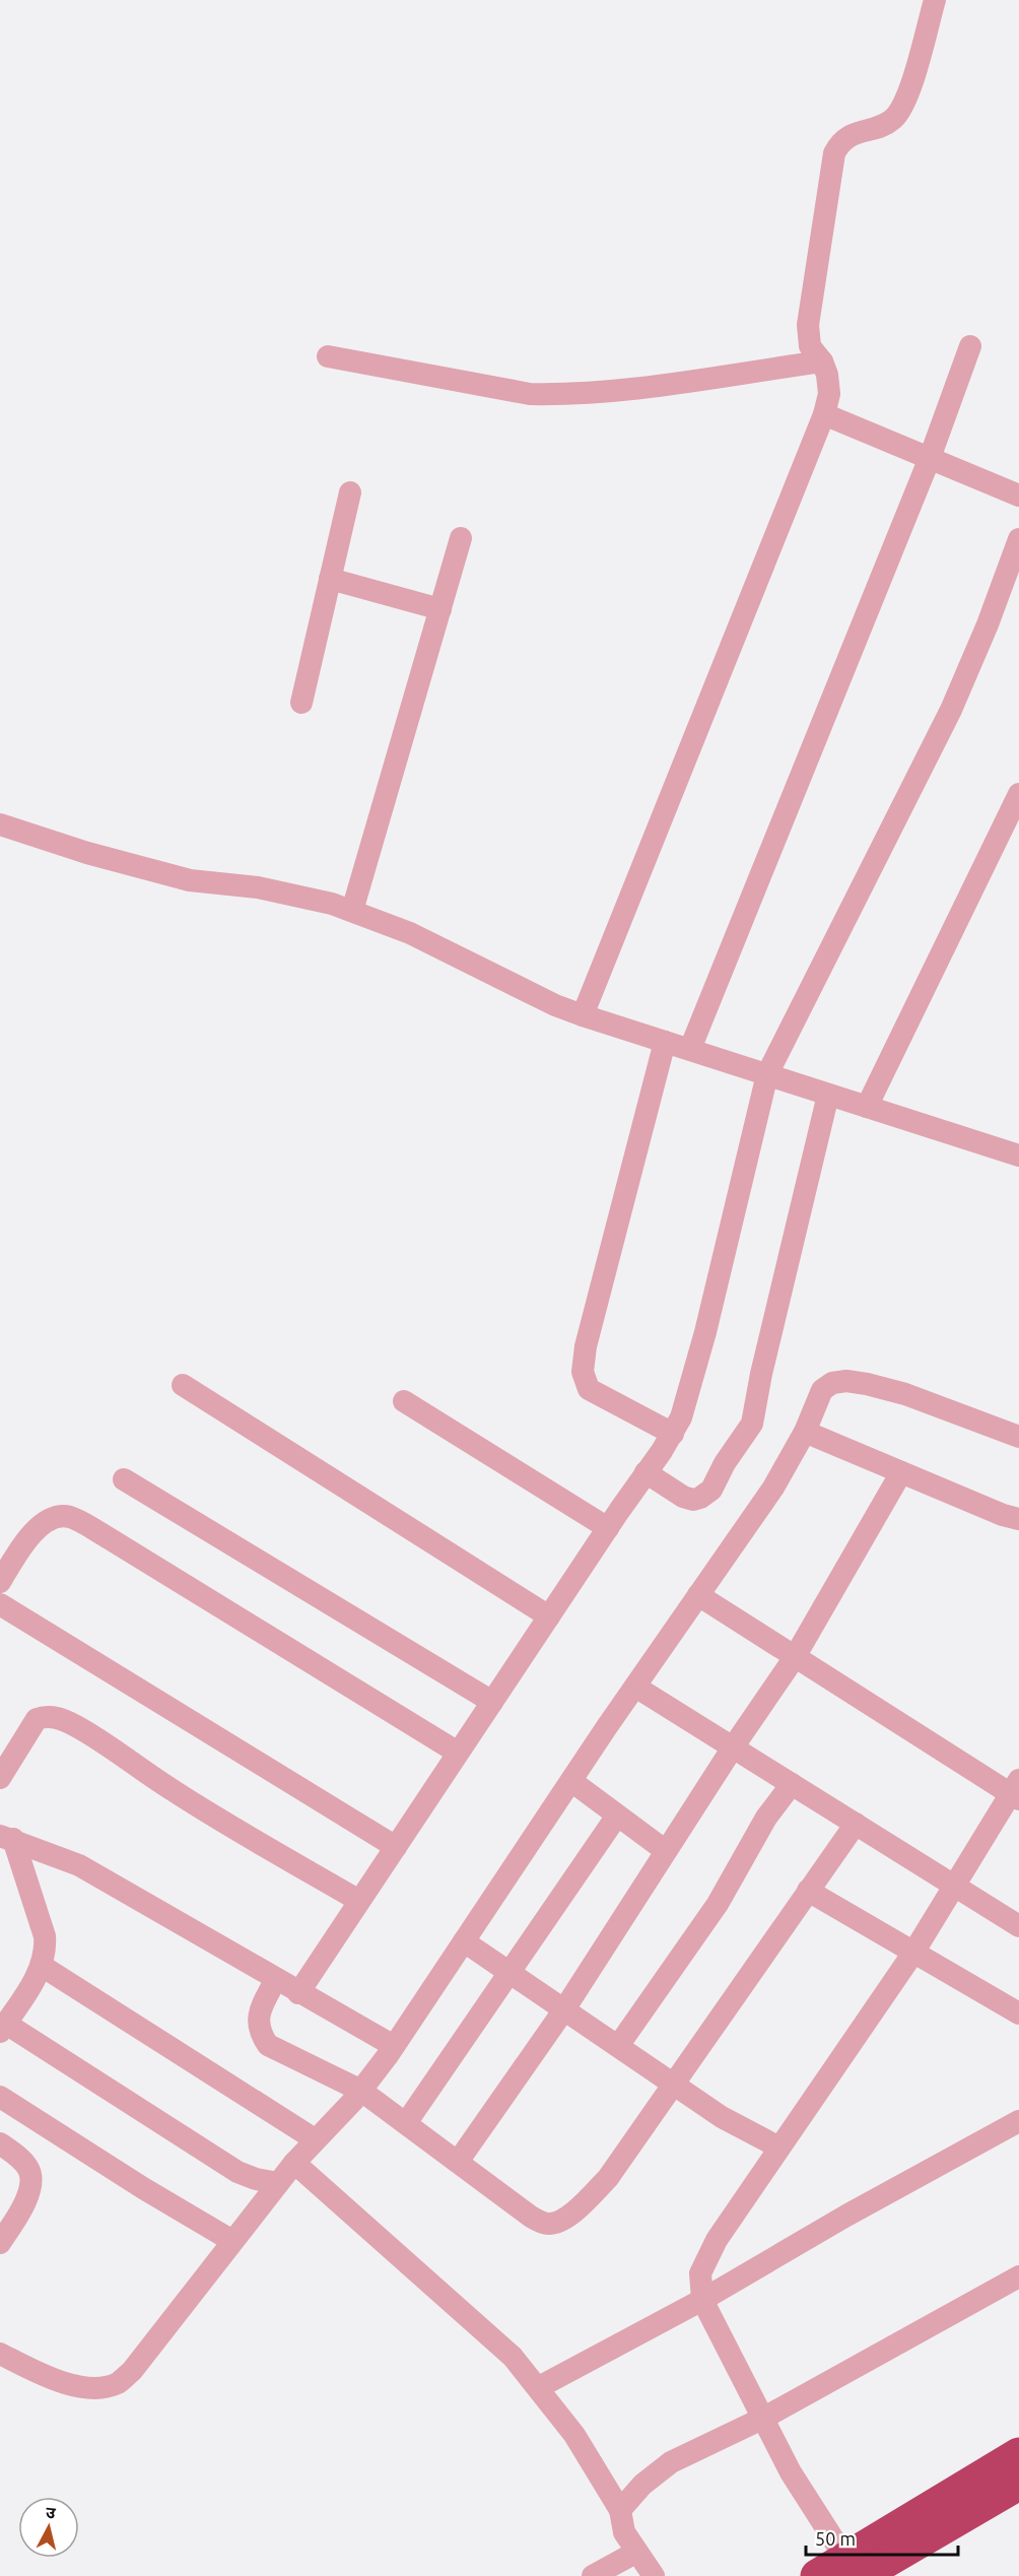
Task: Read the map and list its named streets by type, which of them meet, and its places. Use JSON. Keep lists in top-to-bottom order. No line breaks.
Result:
{"scale_bar":"50 m","north":"top"}
